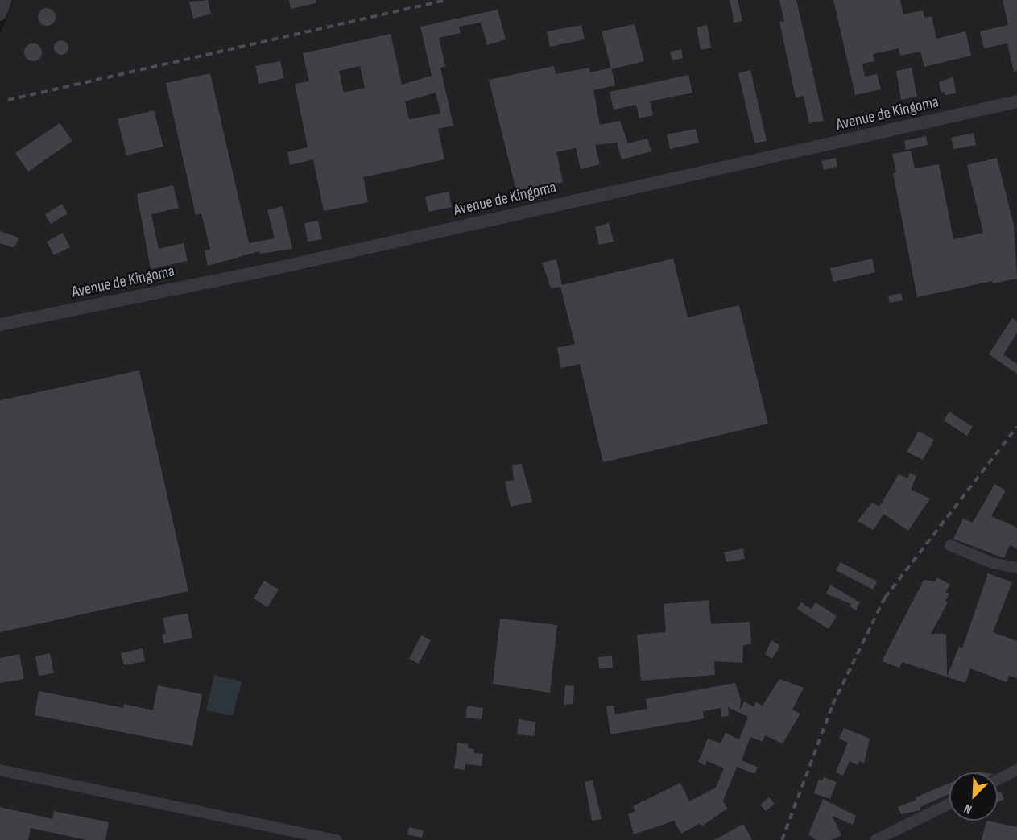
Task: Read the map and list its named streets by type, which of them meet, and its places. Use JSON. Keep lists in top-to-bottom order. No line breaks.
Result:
{"streets":{"street":["Avenue de Kingoma"]},"north":"bottom left"}
